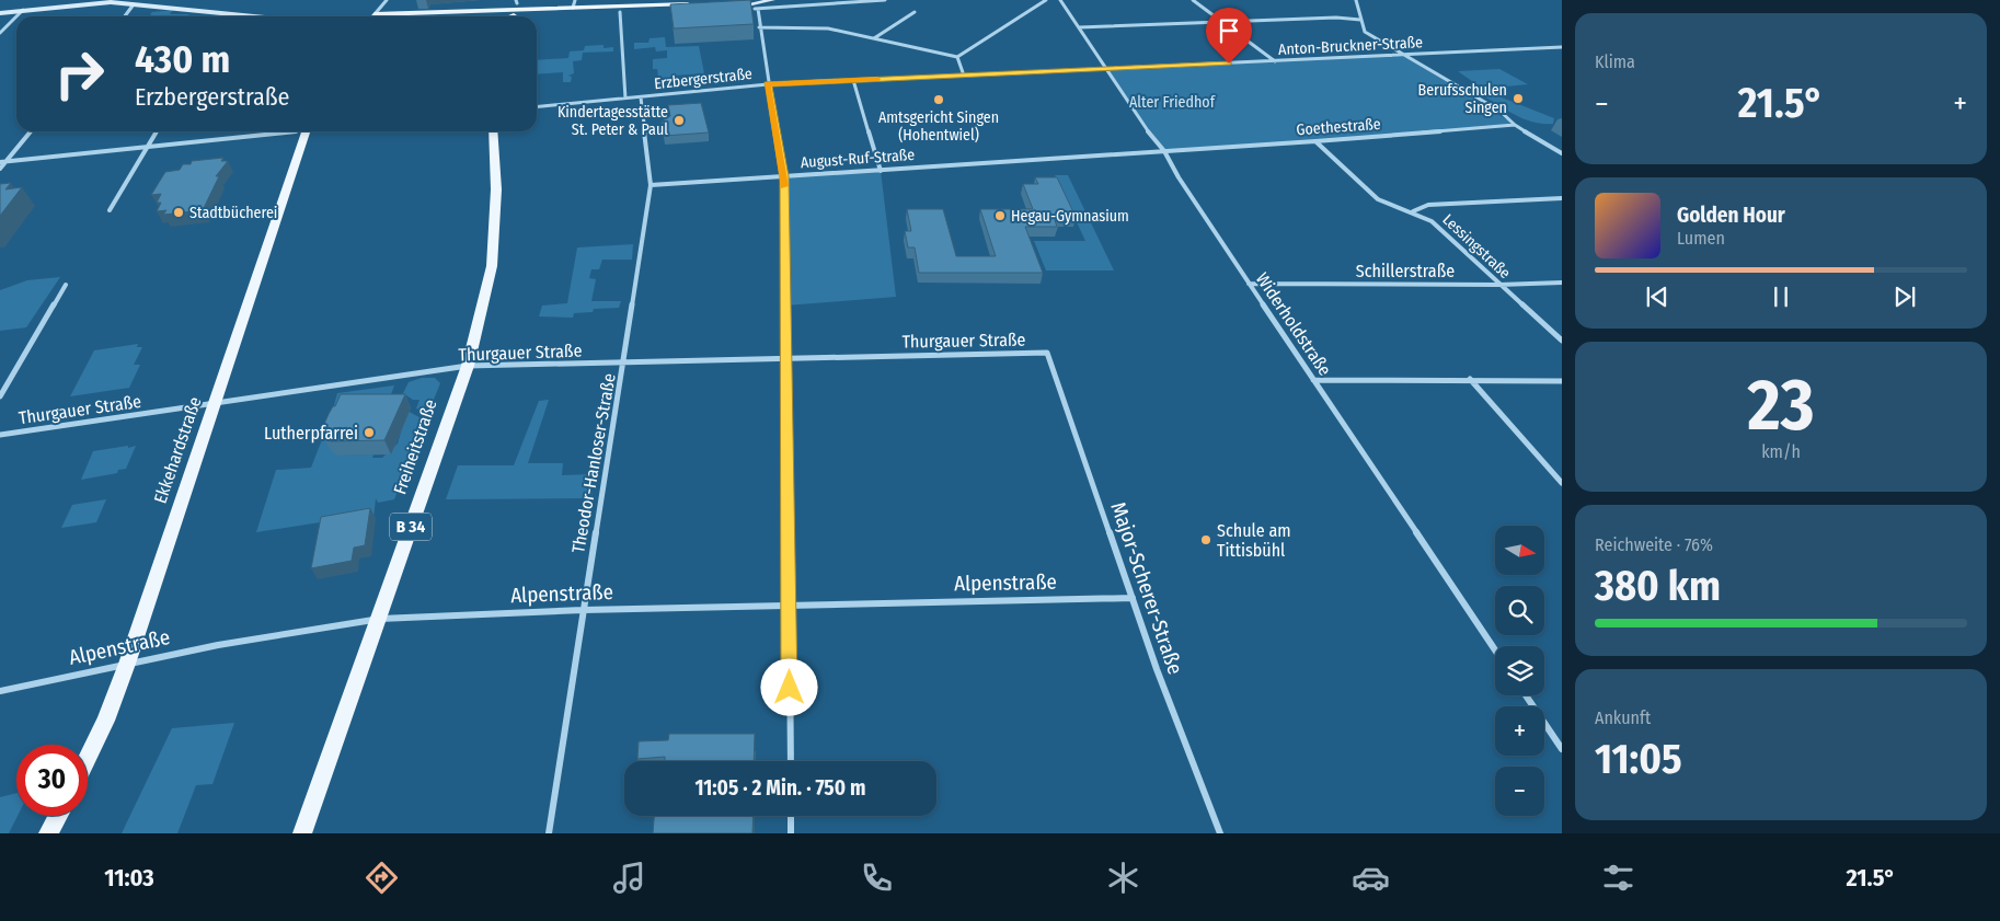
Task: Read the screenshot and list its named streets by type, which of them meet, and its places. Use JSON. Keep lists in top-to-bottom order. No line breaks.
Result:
{"streets":{"main road":["Freiheitstraße","Ekkehardstraße","B 34"],"street":["Anton-Bruckner-Straße","Erzbergerstraße","Goethestraße","August-Ruf-Straße","Lessingstraße","Schillerstraße","Widerholdstraße","Thurgauer Straße","Theodor-Hanloser-Straße","Alpenstraße","Major-Scherer-Straße"]},"crossings":[["Anton-Bruckner-Straße","Erzbergerstraße"],["Anton-Bruckner-Straße","Widerholdstraße"],["Erzbergerstraße","Widerholdstraße"],["Erzbergerstraße","Theodor-Hanloser-Straße"],["Goethestraße","August-Ruf-Straße"],["Goethestraße","Lessingstraße"],["Goethestraße","Widerholdstraße"],["August-Ruf-Straße","Widerholdstraße"],["August-Ruf-Straße","Theodor-Hanloser-Straße"],["Lessingstraße","Schillerstraße"],["Schillerstraße","Widerholdstraße"],["Thurgauer Straße","Freiheitstraße"],["Thurgauer Straße","Ekkehardstraße"],["Thurgauer Straße","Theodor-Hanloser-Straße"],["Thurgauer Straße","Major-Scherer-Straße"],["Freiheitstraße","Alpenstraße"],["Ekkehardstraße","Alpenstraße"],["Theodor-Hanloser-Straße","Alpenstraße"],["Alpenstraße","Major-Scherer-Straße"]],"parks":["Alter Friedhof"],"places":["Berufsschulen Singen","Amtsgericht Singen (Hohentwiel)","Kindertagesstätte St. Peter & Paul","Stadtbücherei","Hegau-Gymnasium","Lutherpfarrei","Schule am Tittisbühl"],"north":"right","page":{"tile":["Klima",["23","km/h"],["Reichweite · 76%","380 km"],["Ankunft","11:05"]],"turn":["430 m","Erzbergerstraße"],"heat":["−","21.5°","+"],"song":["Golden Hour","Lumen"],"map_buttons":["+","−"],"limit":"30","trip":"11:05 · 2 Min. · 750 m","tabs":["11:03","21.5°"]}}
